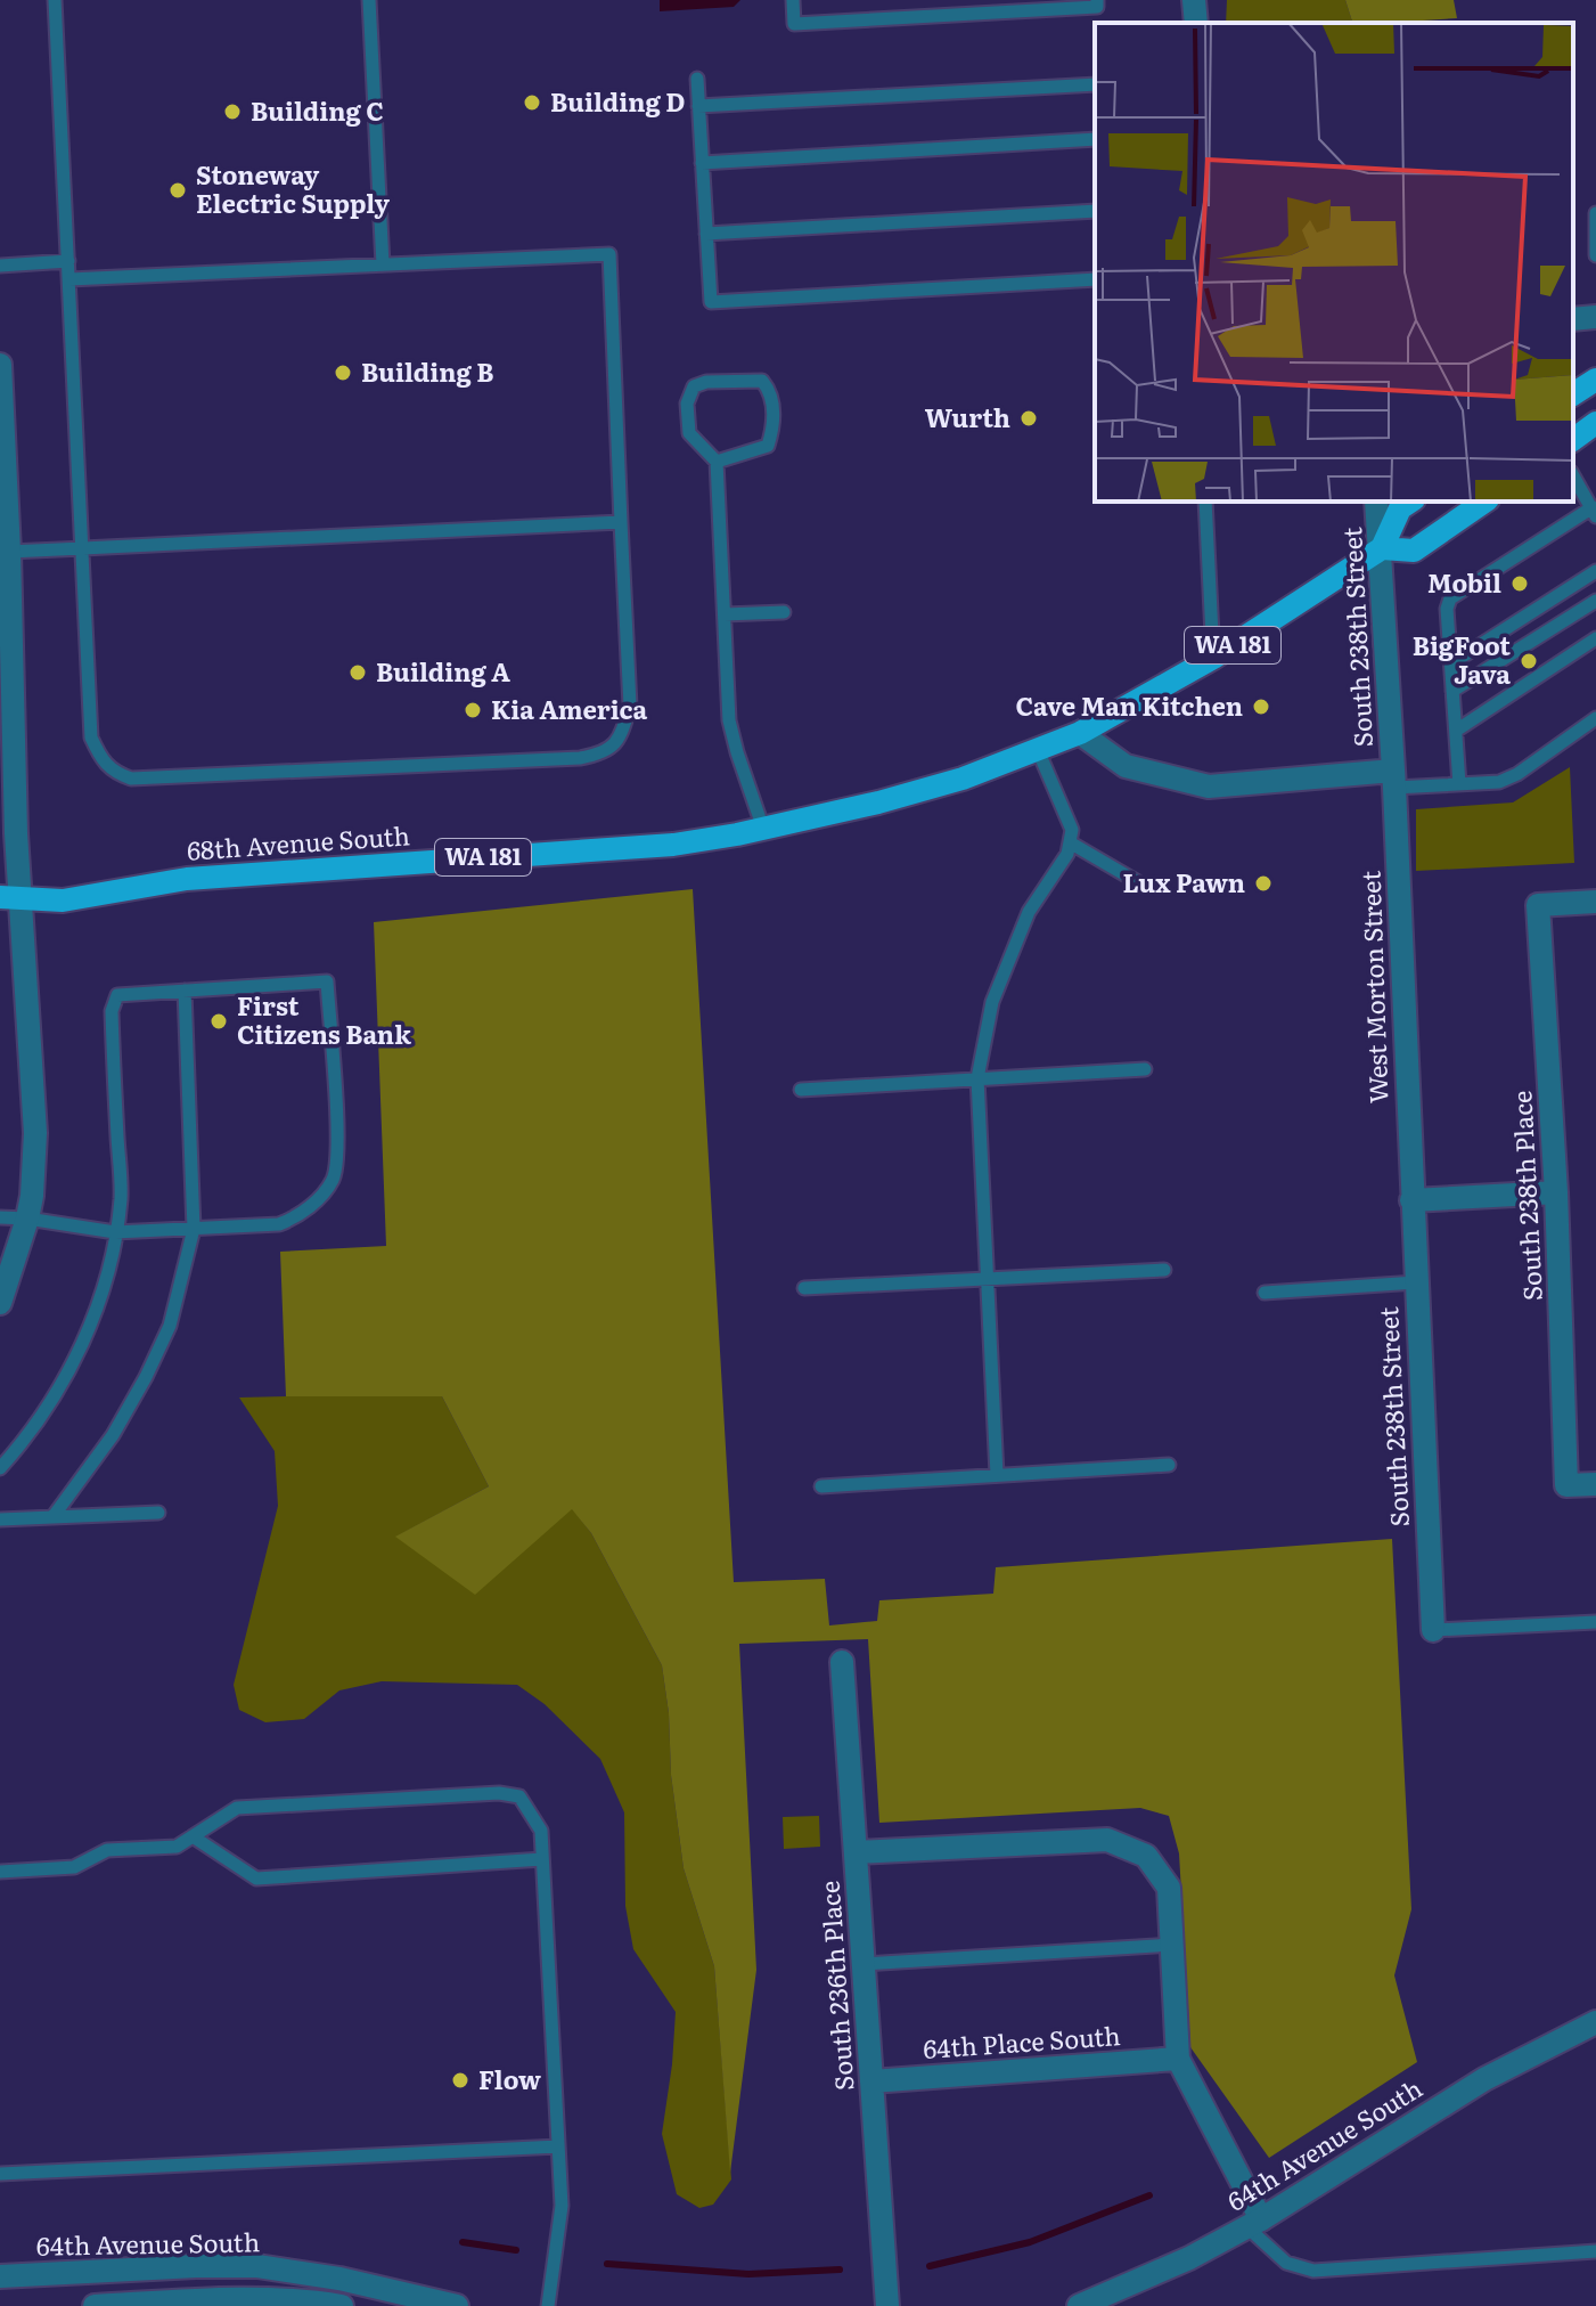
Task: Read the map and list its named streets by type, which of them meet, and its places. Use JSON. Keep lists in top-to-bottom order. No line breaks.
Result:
{"streets":{"main road":["WA 181","68th Avenue South"],"street":["South 238th Street","West Morton Street","South 238th Place","South 236th Place","64th Place South","64th Avenue South"]},"crossings":[["South 238th Street","WA 181"],["South 238th Street","West Morton Street"],["WA 181","68th Avenue South"],["South 236th Place","64th Place South"]],"places":["Building D","Building C","Stoneway Electric Supply","Building B","Wurth","Mobil","BigFoot Java","Building A","Cave Man Kitchen","Kia America","Lux Pawn","First Citizens Bank","Flow"]}
